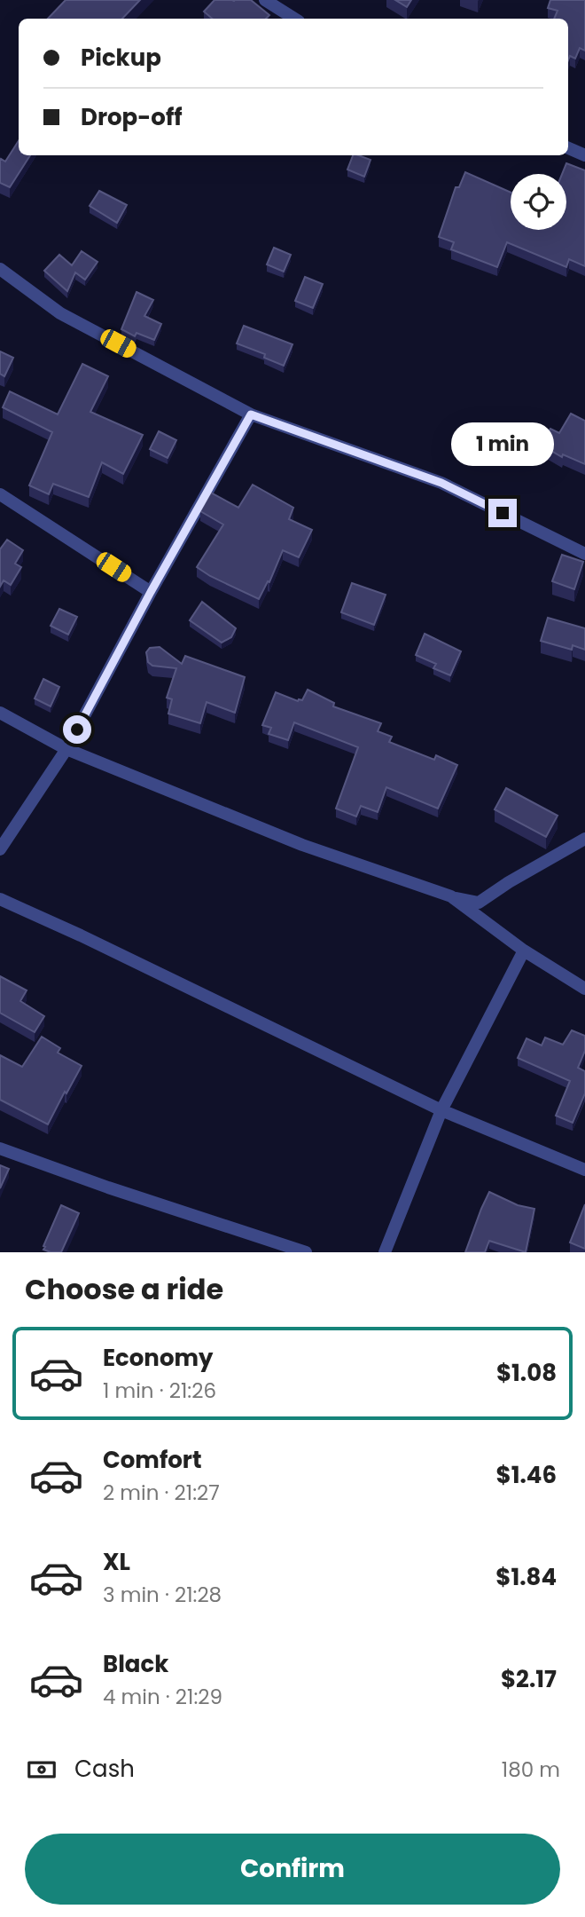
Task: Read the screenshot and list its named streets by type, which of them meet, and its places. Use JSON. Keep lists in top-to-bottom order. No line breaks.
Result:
{"page":{"banner":["Pickup","Drop-off"],"bubble":"1 min","heading":"Choose a ride","list":[{"name":"Economy","note":"1 min · 21:26","value":"$1.08"},{"name":"Comfort","note":"2 min · 21:27","value":"$1.46"},{"name":"XL","note":"3 min · 21:28","value":"$1.84"},{"name":"Black","note":"4 min · 21:29","value":"$2.17"}],"pay":["Cash","180 m"],"buttons":"Confirm"}}
